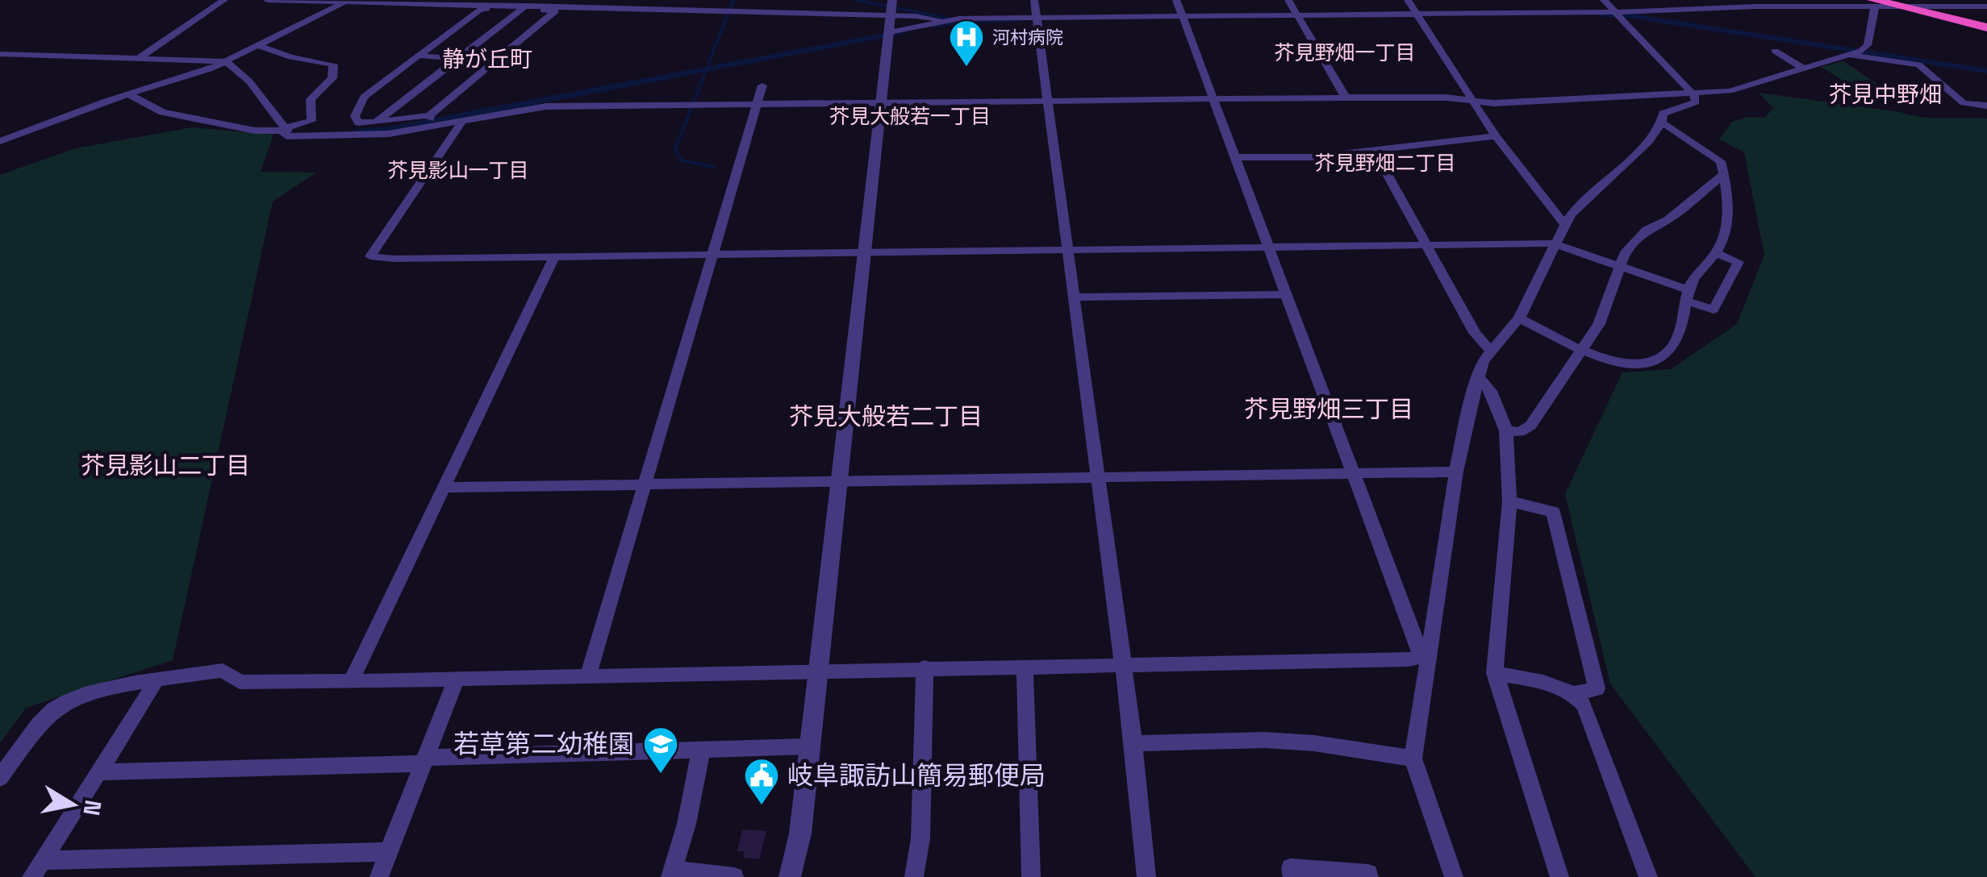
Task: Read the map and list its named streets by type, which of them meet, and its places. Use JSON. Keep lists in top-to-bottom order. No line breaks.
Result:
{"districts":["芥見野畑一丁目","静が丘町","芥見中野畑","芥見大般若一丁目","芥見野畑二丁目","芥見影山一丁目","芥見野畑三丁目","芥見大般若二丁目","芥見影山二丁目"],"places":{"hospital":["河村病院"],"school or university":["若草第二幼稚園"],"public building":["岐阜諏訪山簡易郵便局"]},"north":"right"}
